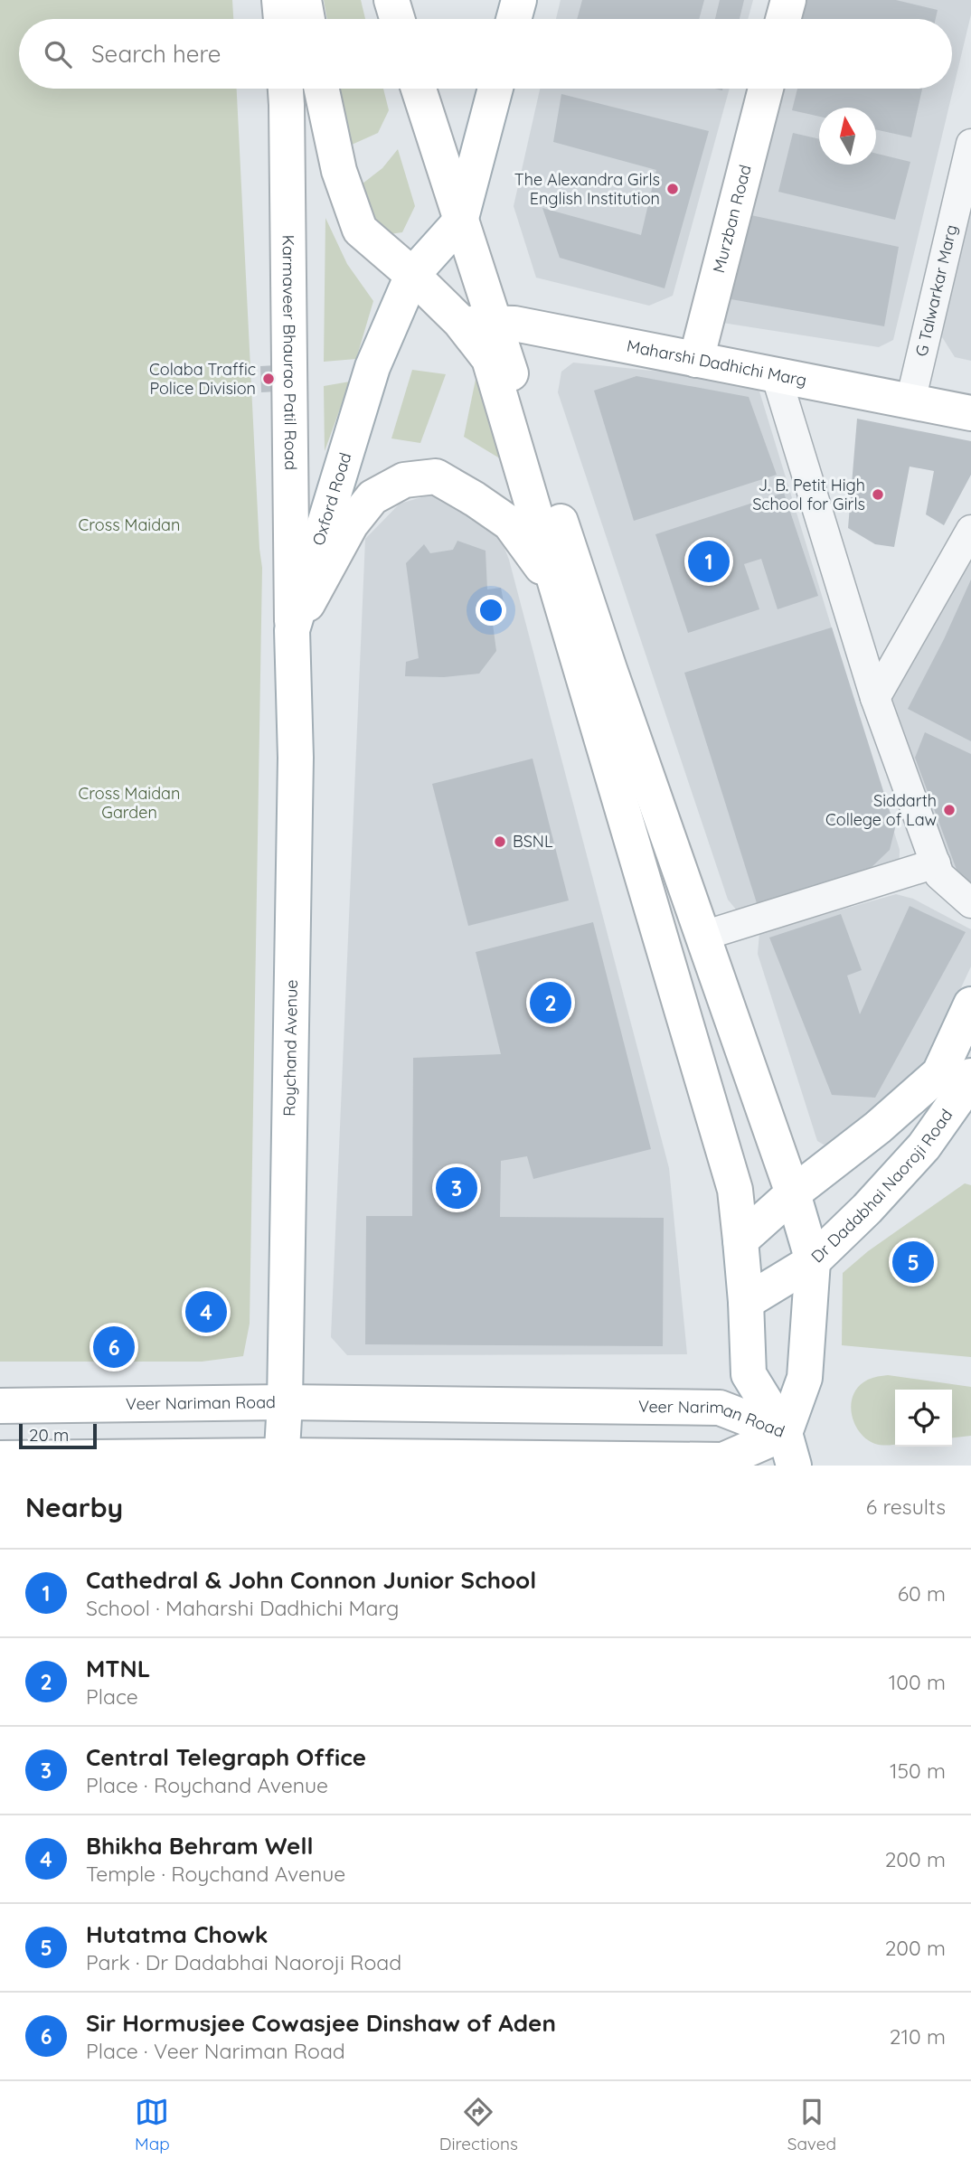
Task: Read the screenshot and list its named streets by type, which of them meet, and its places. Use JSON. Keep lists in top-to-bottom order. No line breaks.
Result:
{"streets":{"main road":["Murzban Road","Karmaveer Bhaurao Patil Road","Maharshi Dadhichi Marg","Oxford Road","Roychand Avenue","Dr Dadabhai Naoroji Road","Veer Nariman Road"],"street":["G Talwarkar Marg"]},"crossings":[["Murzban Road","Maharshi Dadhichi Marg"],["G Talwarkar Marg","Maharshi Dadhichi Marg"],["Karmaveer Bhaurao Patil Road","Oxford Road"],["Karmaveer Bhaurao Patil Road","Roychand Avenue"],["Oxford Road","Roychand Avenue"],["Roychand Avenue","Veer Nariman Road"],["Dr Dadabhai Naoroji Road","Veer Nariman Road"]],"parks":["Cross Maidan","Cross Maidan Garden"],"places":["The Alexandra Girls English Institution","Colaba Traffic Police Division","J. B. Petit High School for Girls","Siddarth College of Law","BSNL"],"scale_bar":"20 m","north":"top","page":{"search":"Search here","pins":["1","2","3","5","4","6"],"scale":"20 m","heading":["Nearby","6 results"],"list":[{"mark":"1","name":"Cathedral & John Connon Junior School","note":"School · Maharshi Dadhichi Marg","value":"60 m"},{"mark":"2","name":"MTNL","note":"Place","value":"100 m"},{"mark":"3","name":"Central Telegraph Office","note":"Place · Roychand Avenue","value":"150 m"},{"mark":"4","name":"Bhikha Behram Well","note":"Temple · Roychand Avenue","value":"200 m"},{"mark":"5","name":"Hutatma Chowk","note":"Park · Dr Dadabhai Naoroji Road","value":"200 m"},{"mark":"6","name":"Sir Hormusjee Cowasjee Dinshaw of Aden","note":"Place · Veer Nariman Road","value":"210 m"}],"nav":["Map","Directions","Saved"]}}
